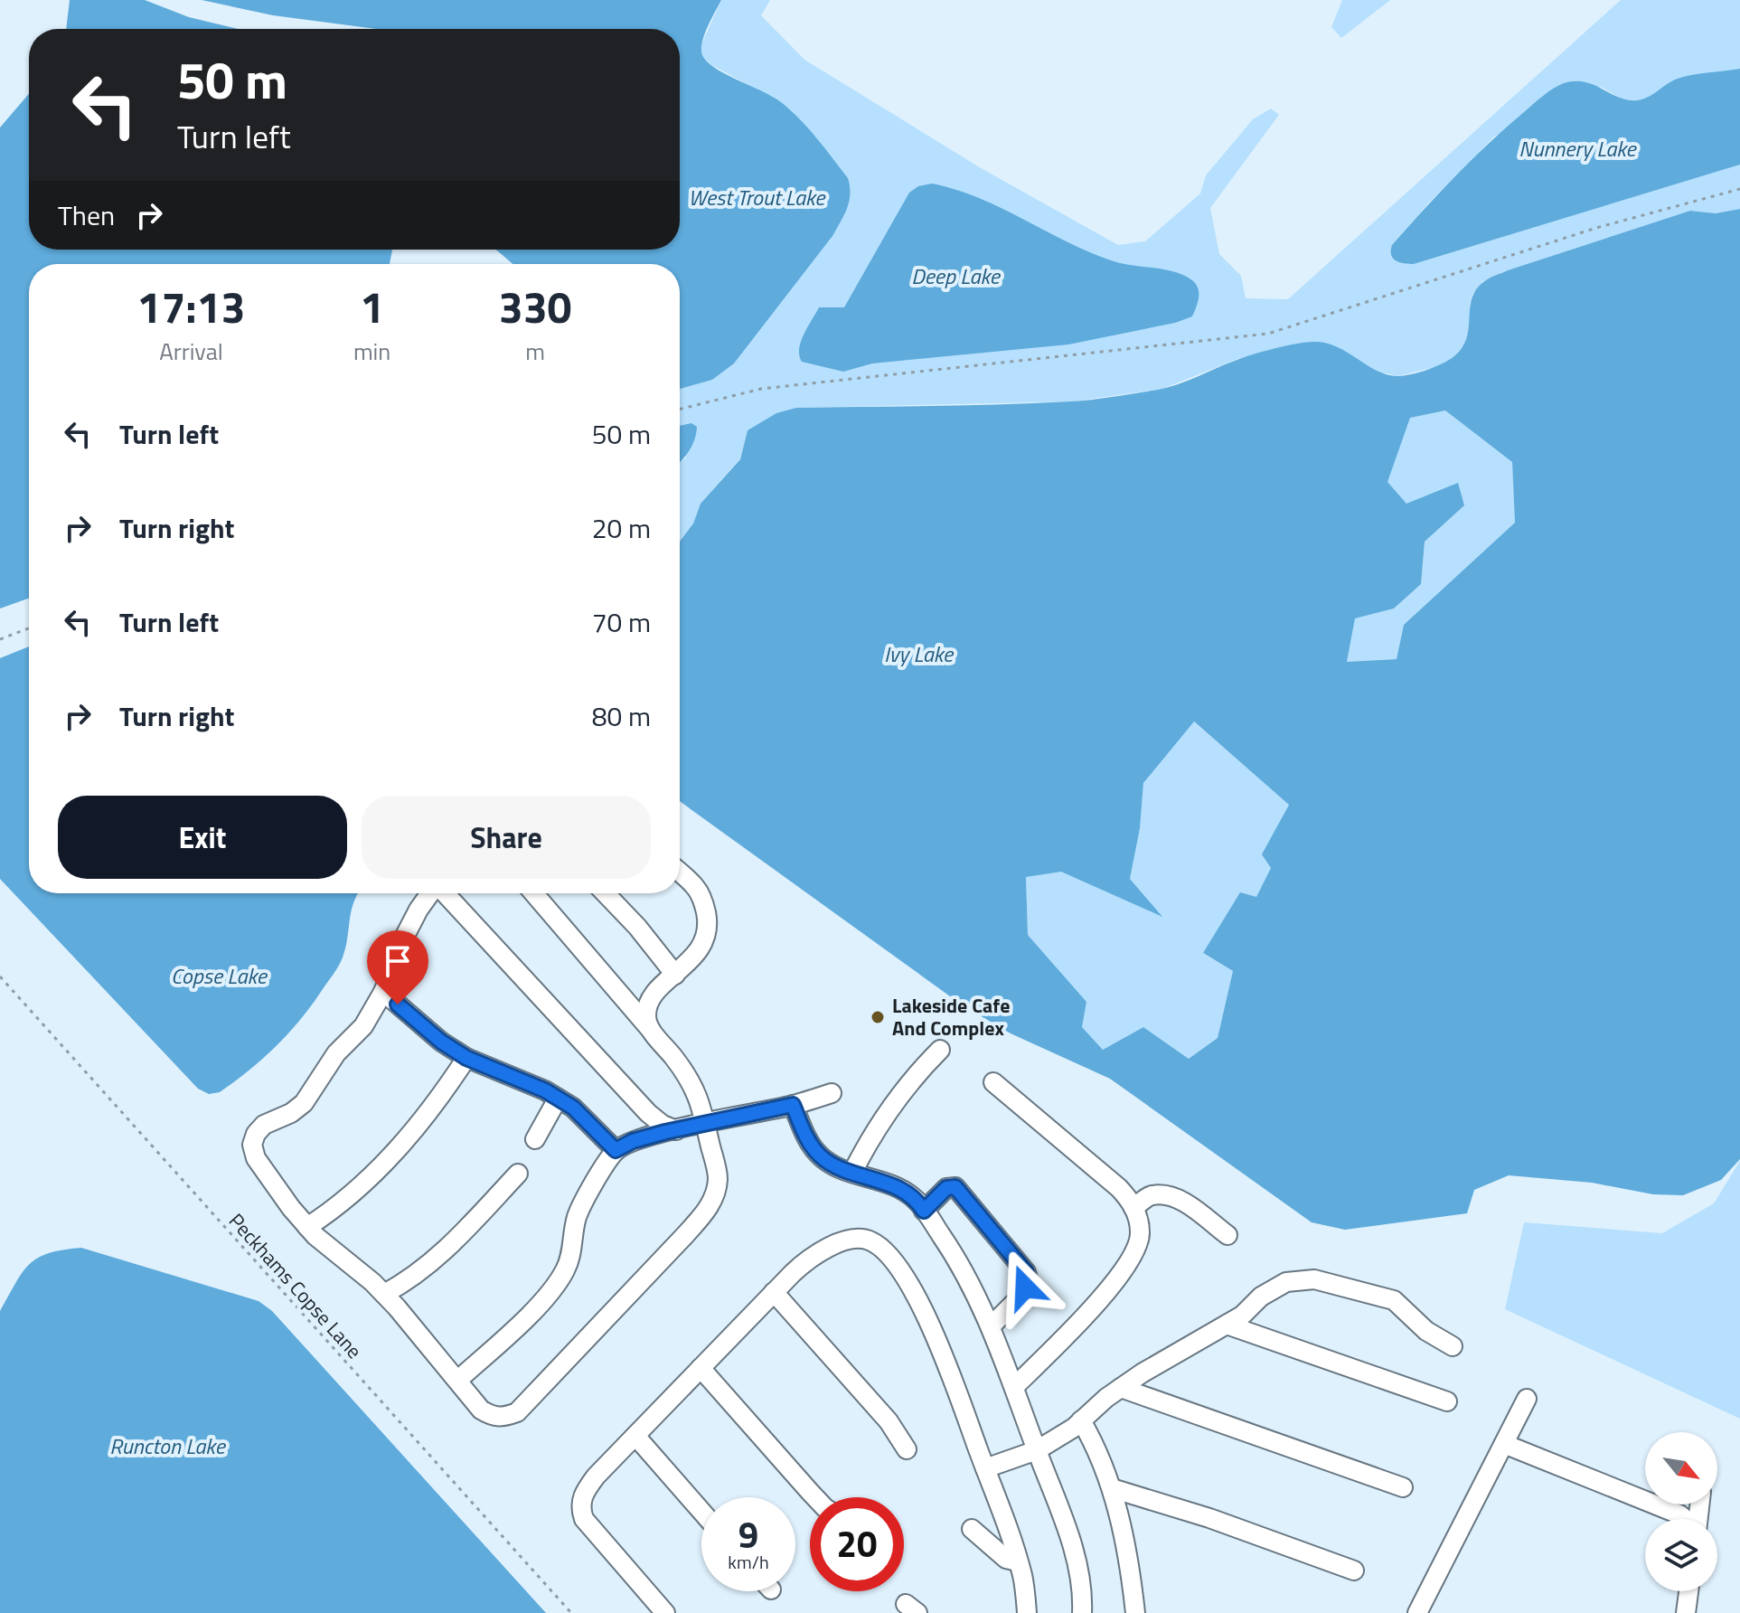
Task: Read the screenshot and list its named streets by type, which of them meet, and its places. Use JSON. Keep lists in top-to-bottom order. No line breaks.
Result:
{"streets":{"path":["Peckhams Copse Lane"]},"water":["Nunnery Lake","West Trout Lake","Deep Lake","Ivy Lake","Copse Lake","Runcton Lake"],"places":["Lakeside Cafe And Complex"],"north":"bottom right","page":{"turn":["50 m","Turn left"],"then":"Then","eta":["17:13","Arrival","1","min","330","m"],"list":[{"name":"Turn left","value":"50 m"},{"name":"Turn right","value":"20 m"},{"name":"Turn left","value":"70 m"},{"name":"Turn right","value":"80 m"}],"buttons":["Exit","Share"],"speed":"9 km/h","limit":"20"}}
